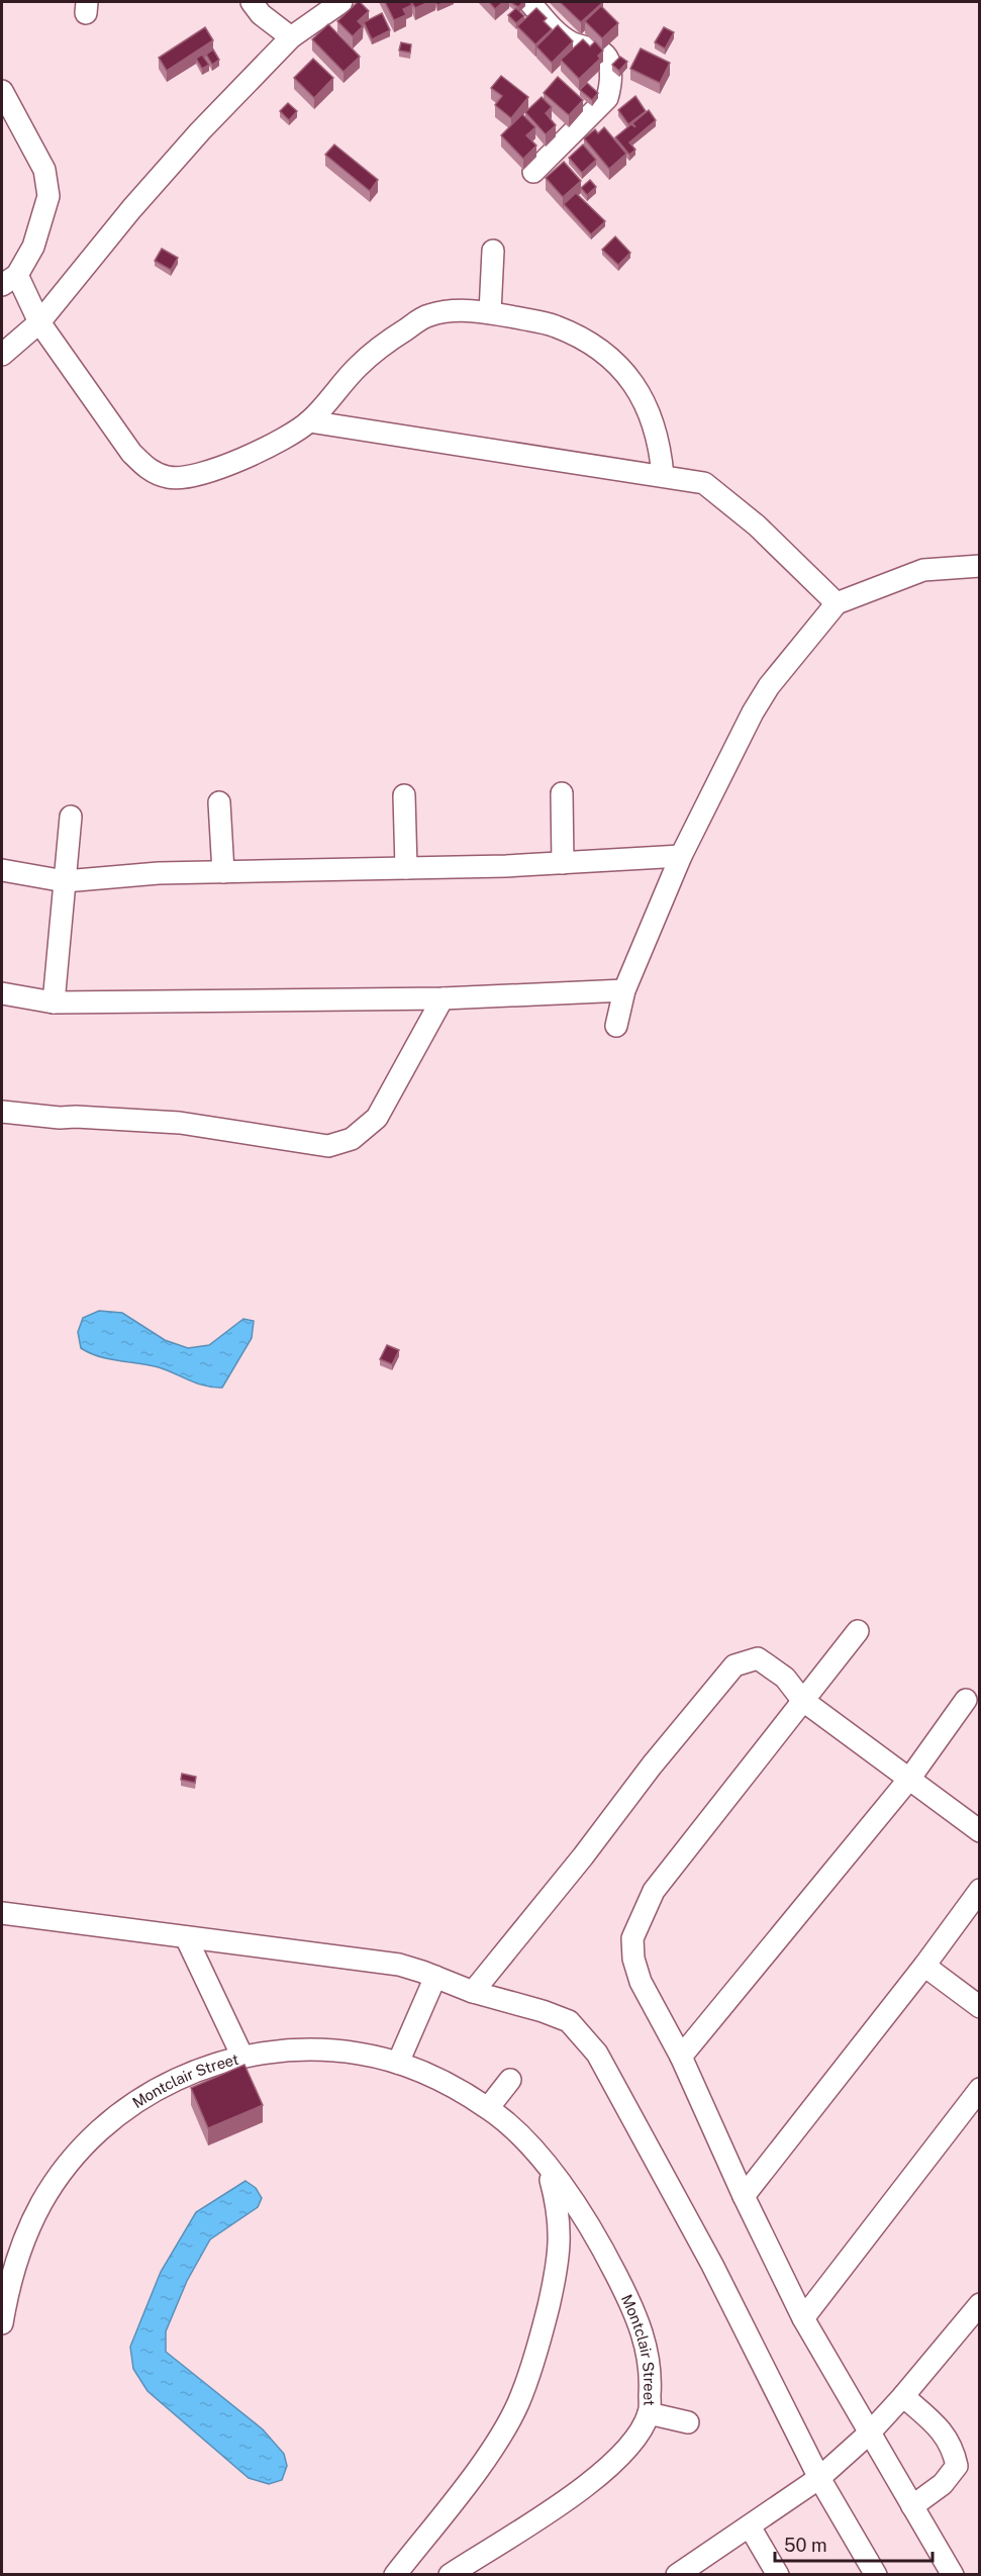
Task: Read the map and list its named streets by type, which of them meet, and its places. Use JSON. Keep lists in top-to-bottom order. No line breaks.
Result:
{"streets":{"street":["Montclair Street"]},"scale_bar":"50 m"}
